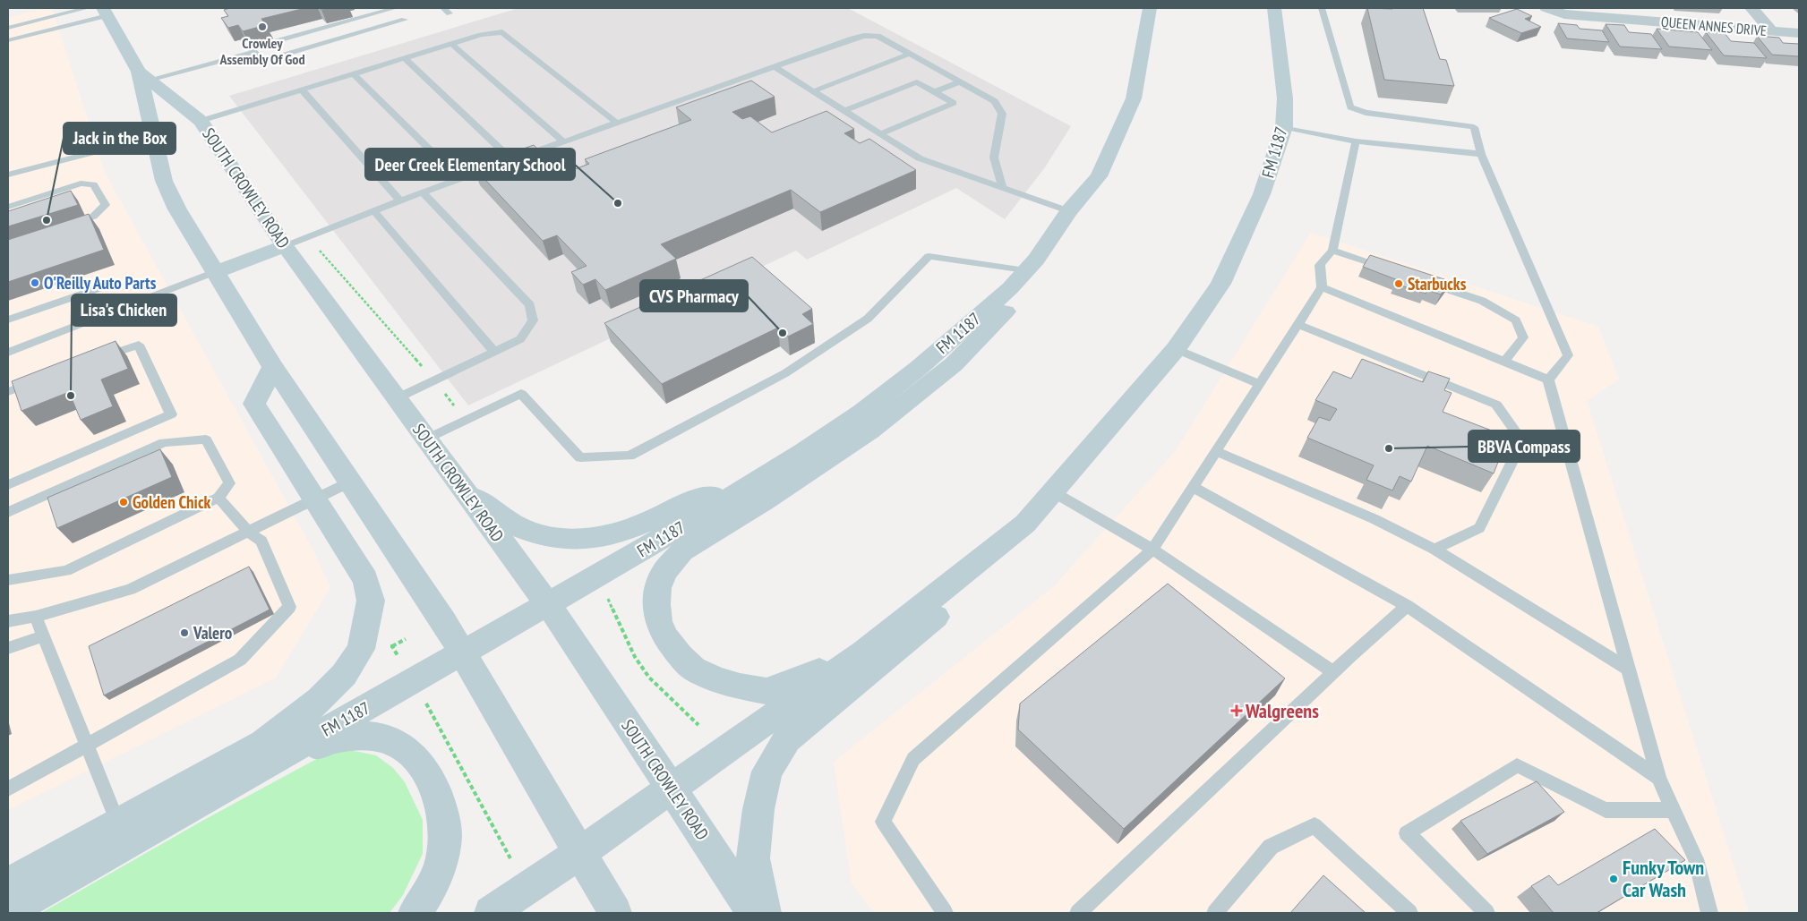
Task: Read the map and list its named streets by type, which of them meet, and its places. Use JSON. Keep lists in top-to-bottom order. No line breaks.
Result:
{"streets":{"main road":["FM 1187","SOUTH CROWLEY ROAD"],"street":["QUEEN ANNES DRIVE"]},"crossings":[["FM 1187","SOUTH CROWLEY ROAD"]],"places":{"other":["Crowley Assembly Of God","Deer Creek Elementary School","Jack in the Box","O'Reilly Auto Parts","Starbucks","CVS Pharmacy","Lisa's Chicken","BBVA Compass","Golden Chick","Valero","Funky Town Car Wash"],"health":["Walgreens"]}}
